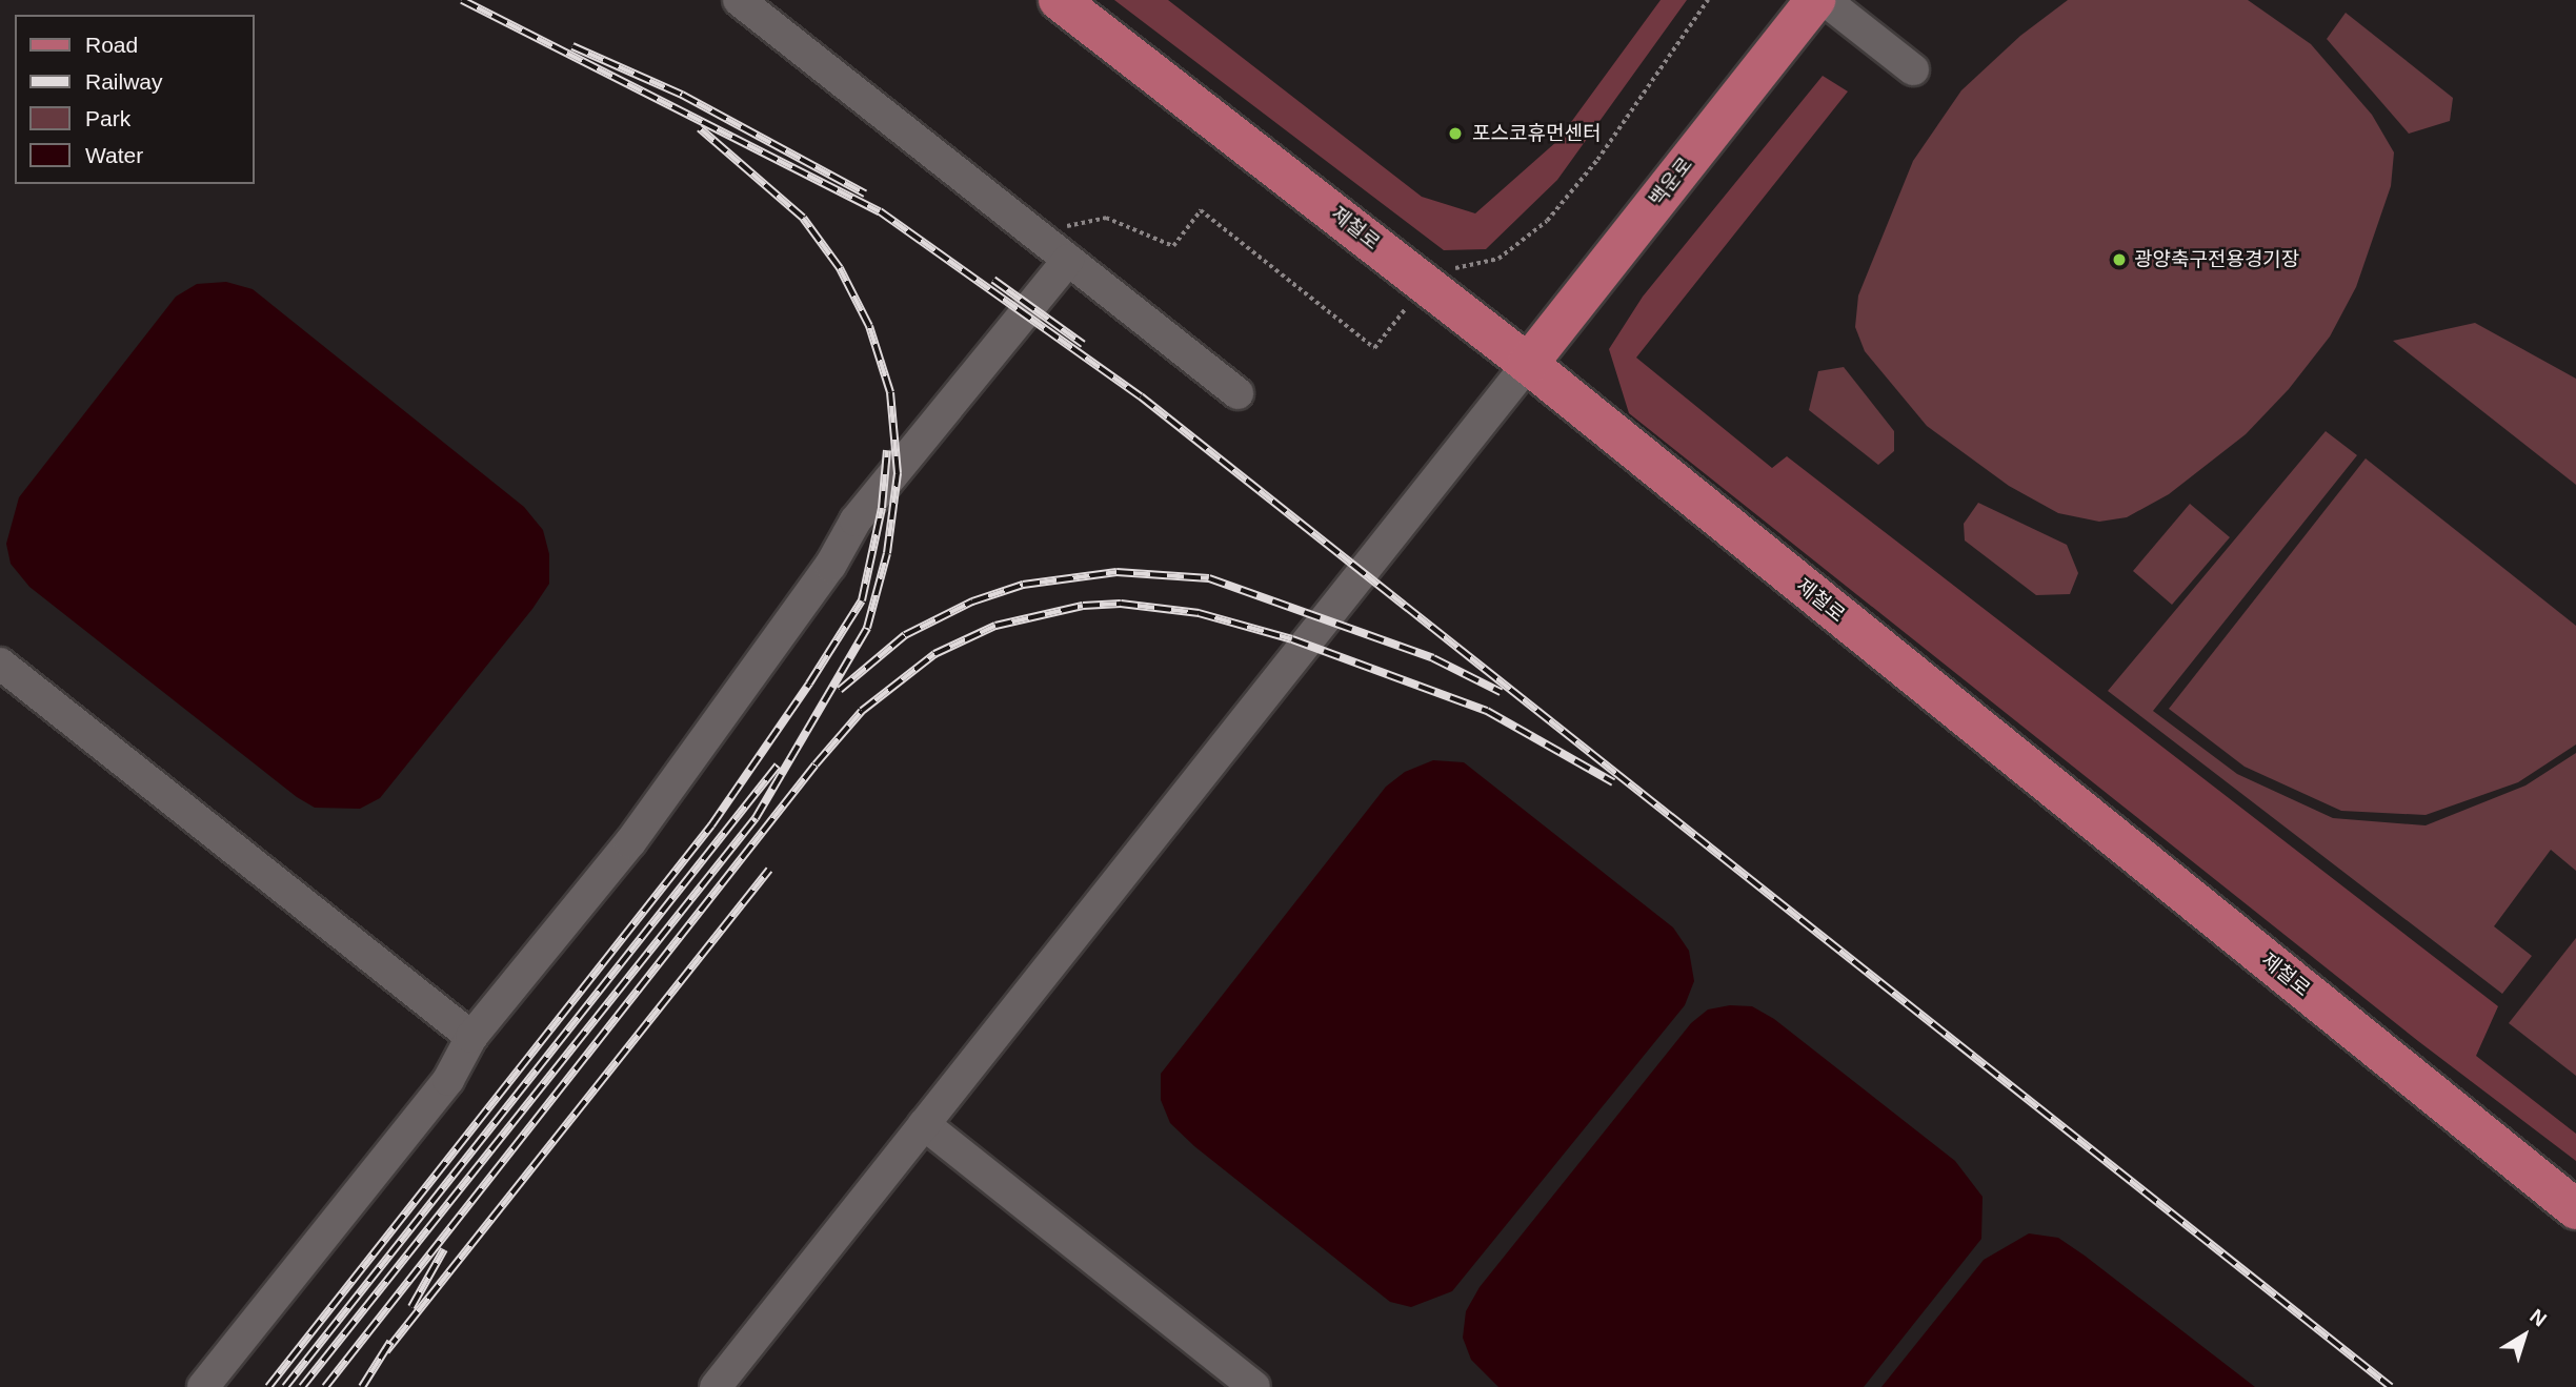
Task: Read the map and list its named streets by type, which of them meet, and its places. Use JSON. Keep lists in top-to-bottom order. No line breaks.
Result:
{"streets":{"main road":["백운로","제철로"]},"crossings":[["백운로","제철로"]],"places":["포스코휴먼센터","광양축구전용경기장"],"legend":["Road","Railway","Park","Water"],"north":"top right"}
